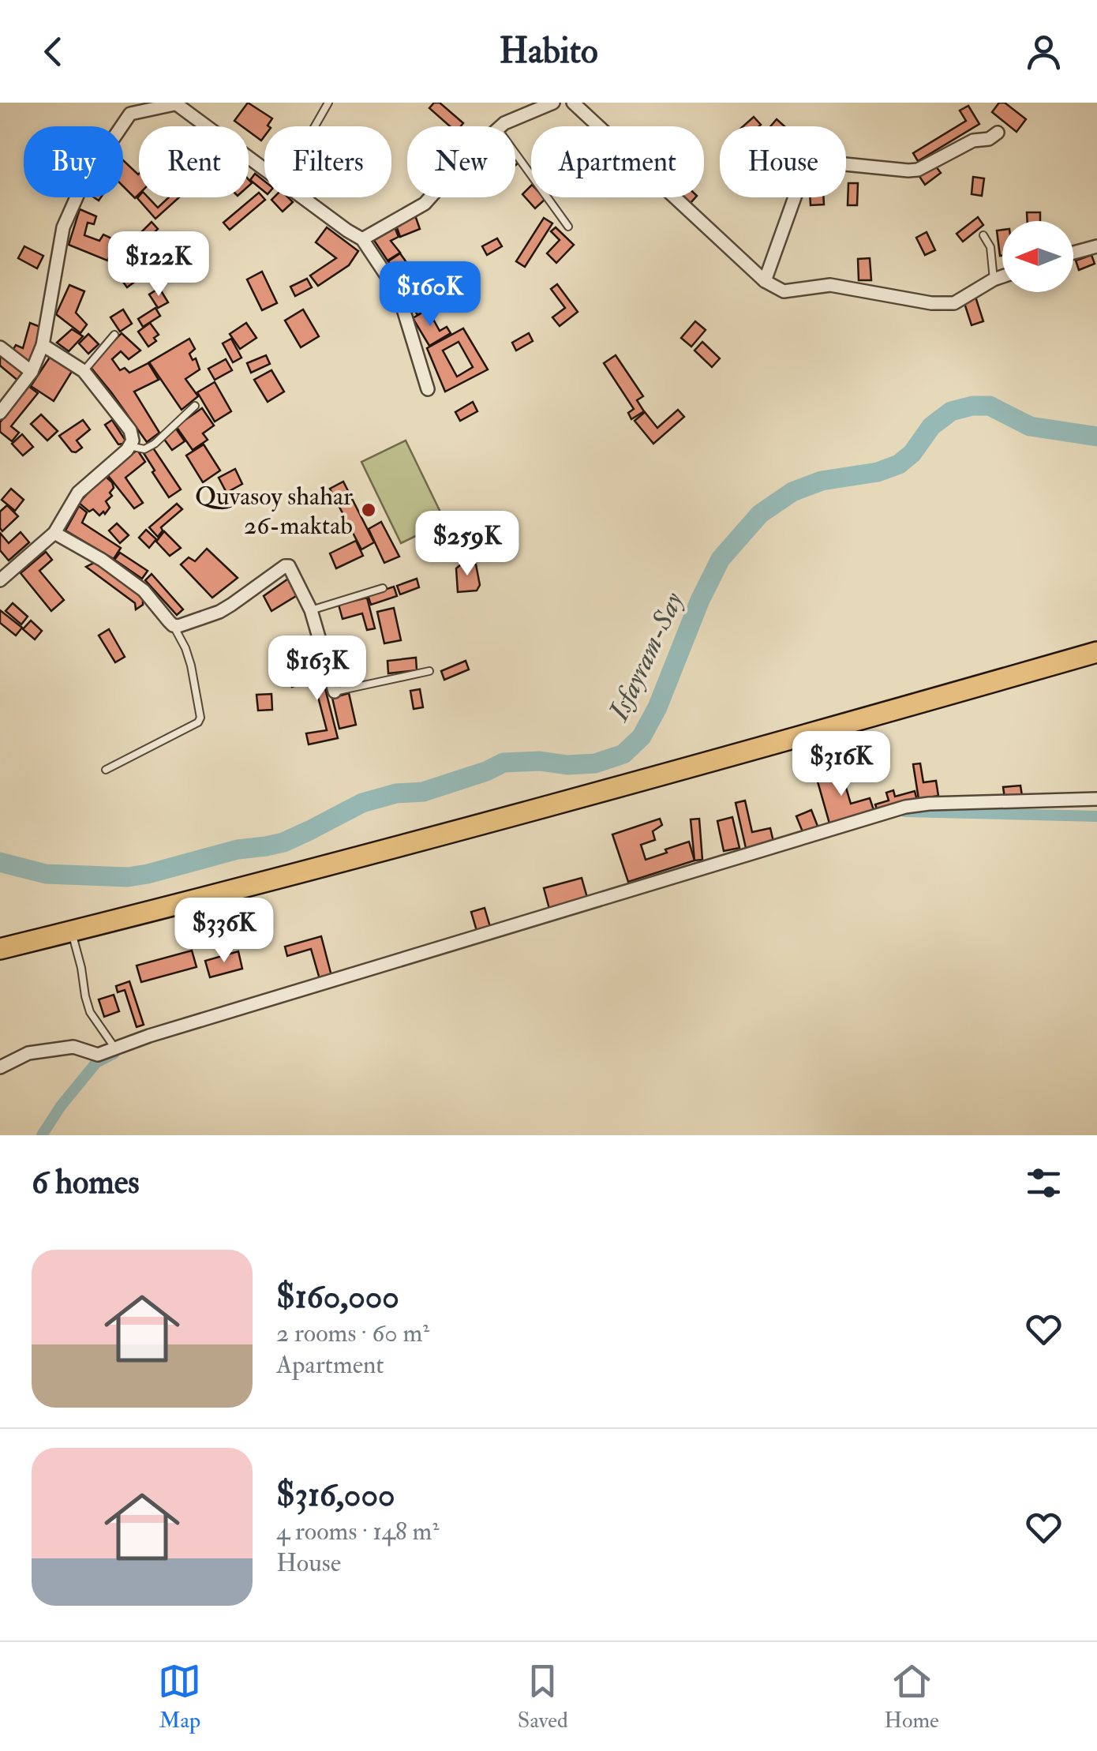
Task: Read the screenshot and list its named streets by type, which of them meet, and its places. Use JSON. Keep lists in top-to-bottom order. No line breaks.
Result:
{"water":["Isfayram-Say"],"places":["Quvasoy shahar 26-maktab"],"north":"left","page":{"header":"Habito","chip":["Buy","Rent","Filters","New","Apartment","House"],"price":["$122K","$160K","$259K","$163K","$316K","$336K"],"heading":"6 homes","list":[{"name":"$160,000","note":"2 rooms · 60 m² · Apartment"},{"name":"$316,000","note":"4 rooms · 148 m² · House"}],"tabs":["Map","Saved","Home"]}}
